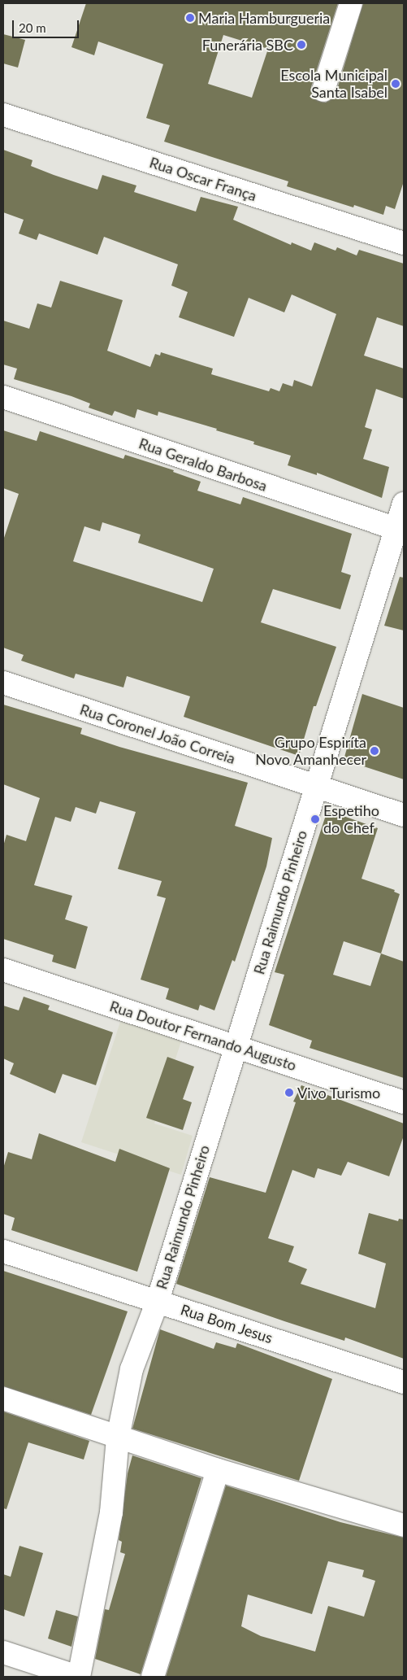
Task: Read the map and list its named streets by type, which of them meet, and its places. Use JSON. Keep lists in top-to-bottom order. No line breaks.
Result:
{"streets":{"street":["Rua Oscar França","Rua Geraldo Barbosa","Rua Coronel João Correia","Rua Raimundo Pinheiro","Rua Doutor Fernando Augusto","Rua Bom Jesus"]},"crossings":[["Rua Geraldo Barbosa","Rua Raimundo Pinheiro"],["Rua Coronel João Correia","Rua Raimundo Pinheiro"],["Rua Raimundo Pinheiro","Rua Doutor Fernando Augusto"],["Rua Raimundo Pinheiro","Rua Bom Jesus"]],"places":["Maria Hamburgueria","Funerária SBC","Escola Municipal Santa Isabel","Grupo Espiríta Novo Amanhecer","Espetiho do Chef","Vivo Turismo"],"scale_bar":"20 m"}
